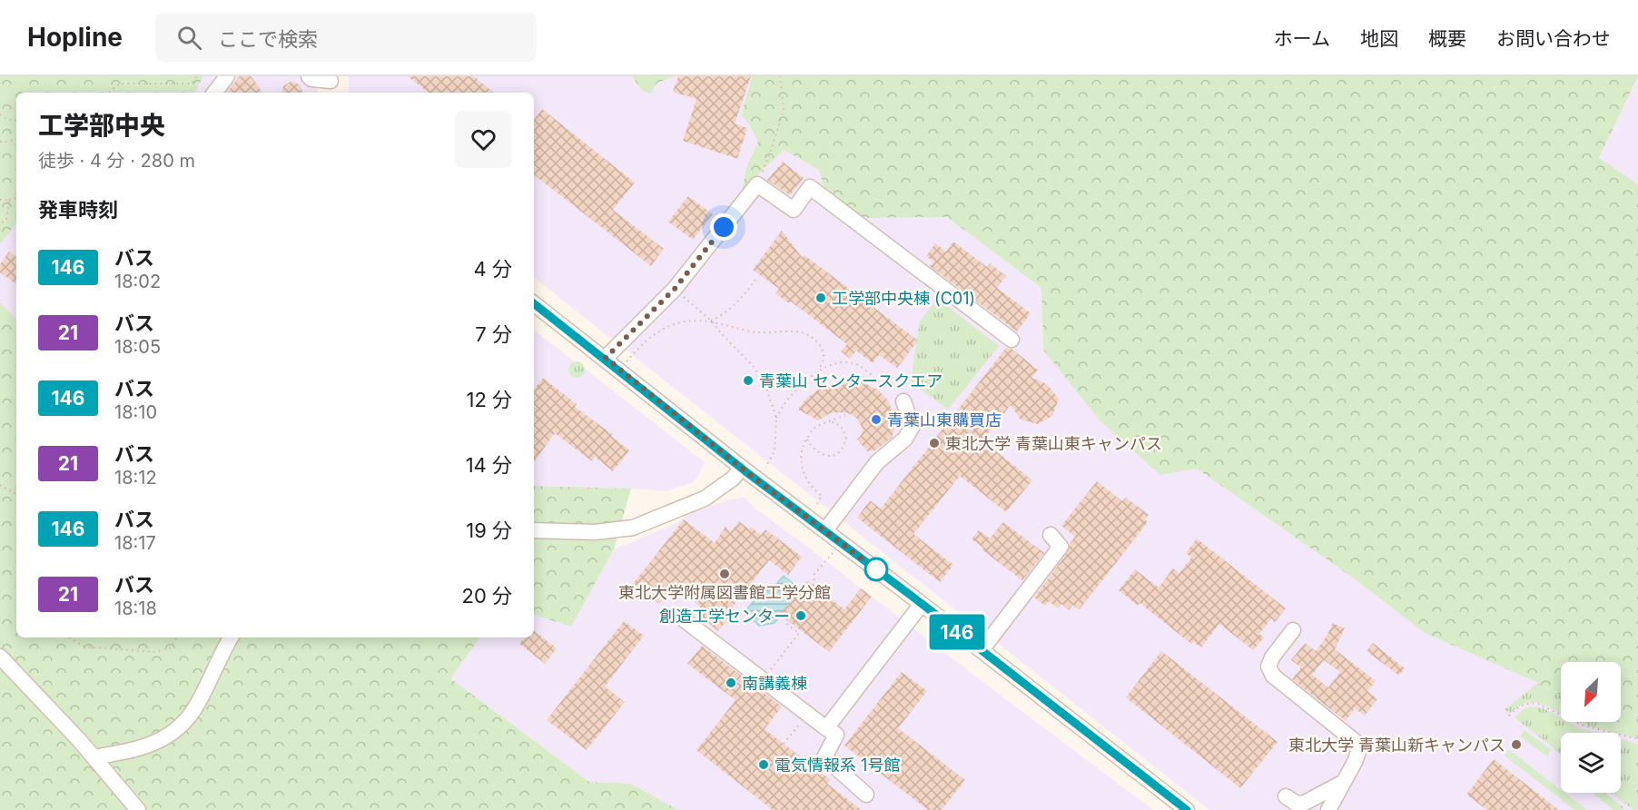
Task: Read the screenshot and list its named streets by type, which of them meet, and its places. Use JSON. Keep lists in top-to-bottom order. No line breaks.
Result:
{"places":["工学部中央棟 (C01)","青葉山 センタースクエア","青葉山東購買店","東北大学 青葉山東キャンパス","東北大学附属図書館工学分館","創造工学センター","南講義棟","東北大学 青葉山新キャンパス","電気情報系 1号館"],"lines":["bus line 146"],"north":"bottom left","page":{"header":"Hopline","search":"ここで検索","nav":["ホーム","地図","概要","お問い合わせ"],"on_map":"146","heading":[["工学部中央","徒歩 · 4 分 · 280 m"],"発車時刻"],"list":[{"mark":"146","name":"バス","note":"18:02","value":"4 分"},{"mark":"21","name":"バス","note":"18:05","value":"7 分"},{"mark":"146","name":"バス","note":"18:10","value":"12 分"},{"mark":"21","name":"バス","note":"18:12","value":"14 分"},{"mark":"146","name":"バス","note":"18:17","value":"19 分"},{"mark":"21","name":"バス","note":"18:18","value":"20 分"}]}}
